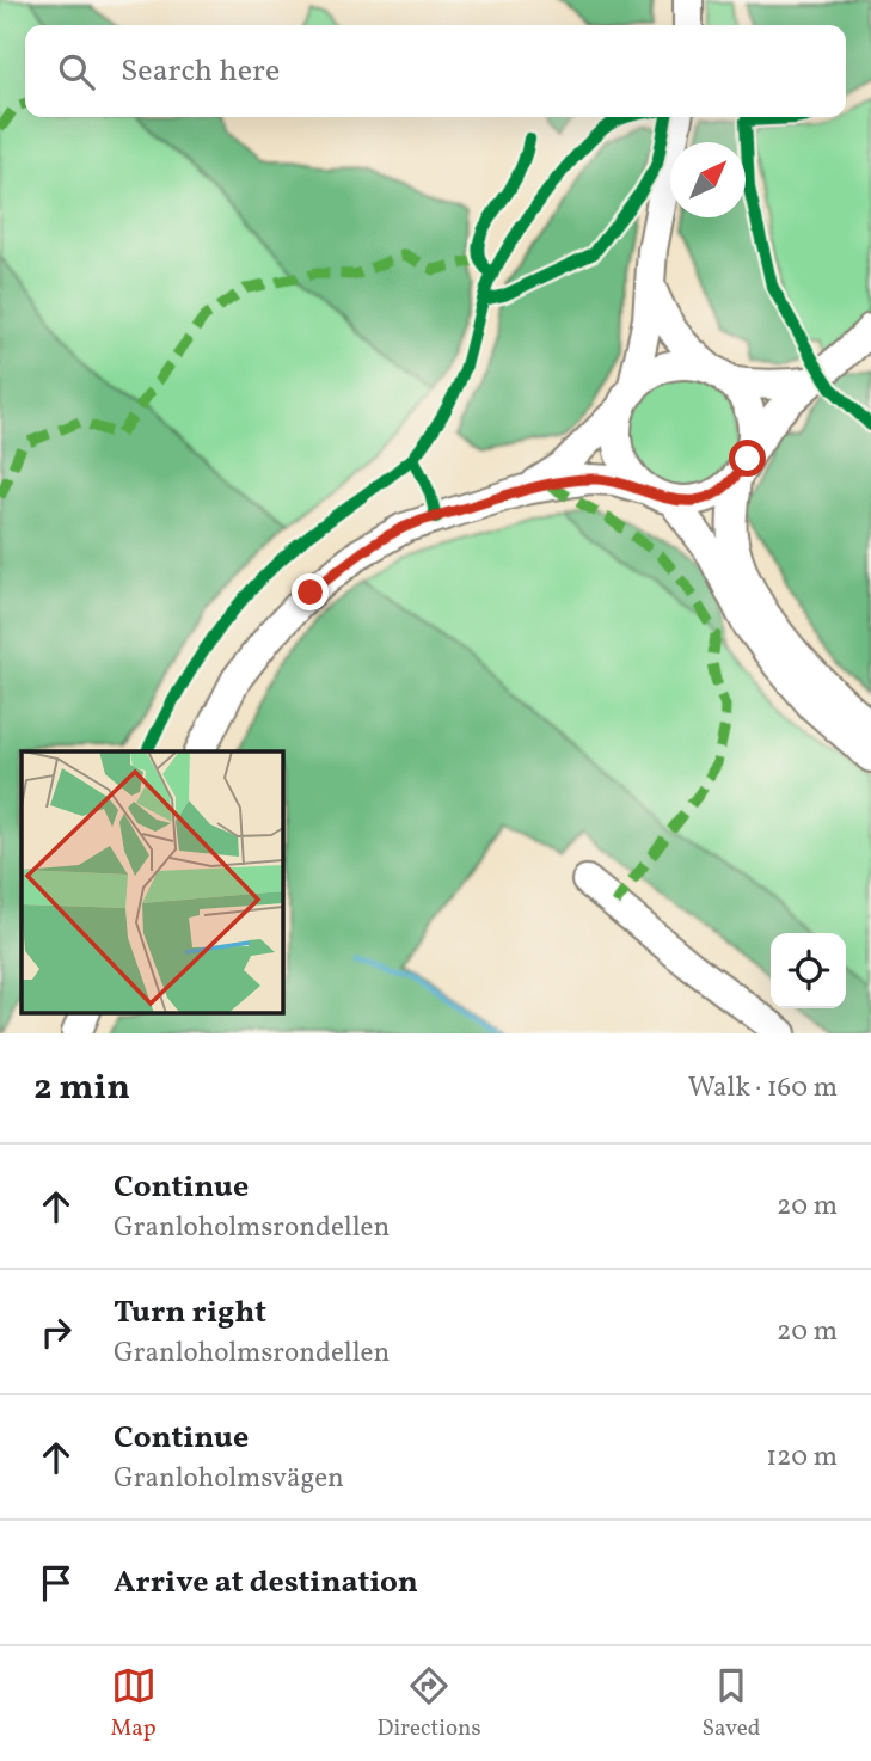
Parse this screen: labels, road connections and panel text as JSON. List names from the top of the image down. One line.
{"north":"top right","page":{"search":"Search here","heading":["2 min","Walk · 160 m"],"list":[["Continue","Granloholmsrondellen","20 m"],["Turn right","Granloholmsrondellen","20 m"],["Continue","Granloholmsvägen","120 m"],"Arrive at destination"],"nav":["Map","Directions","Saved"]}}
